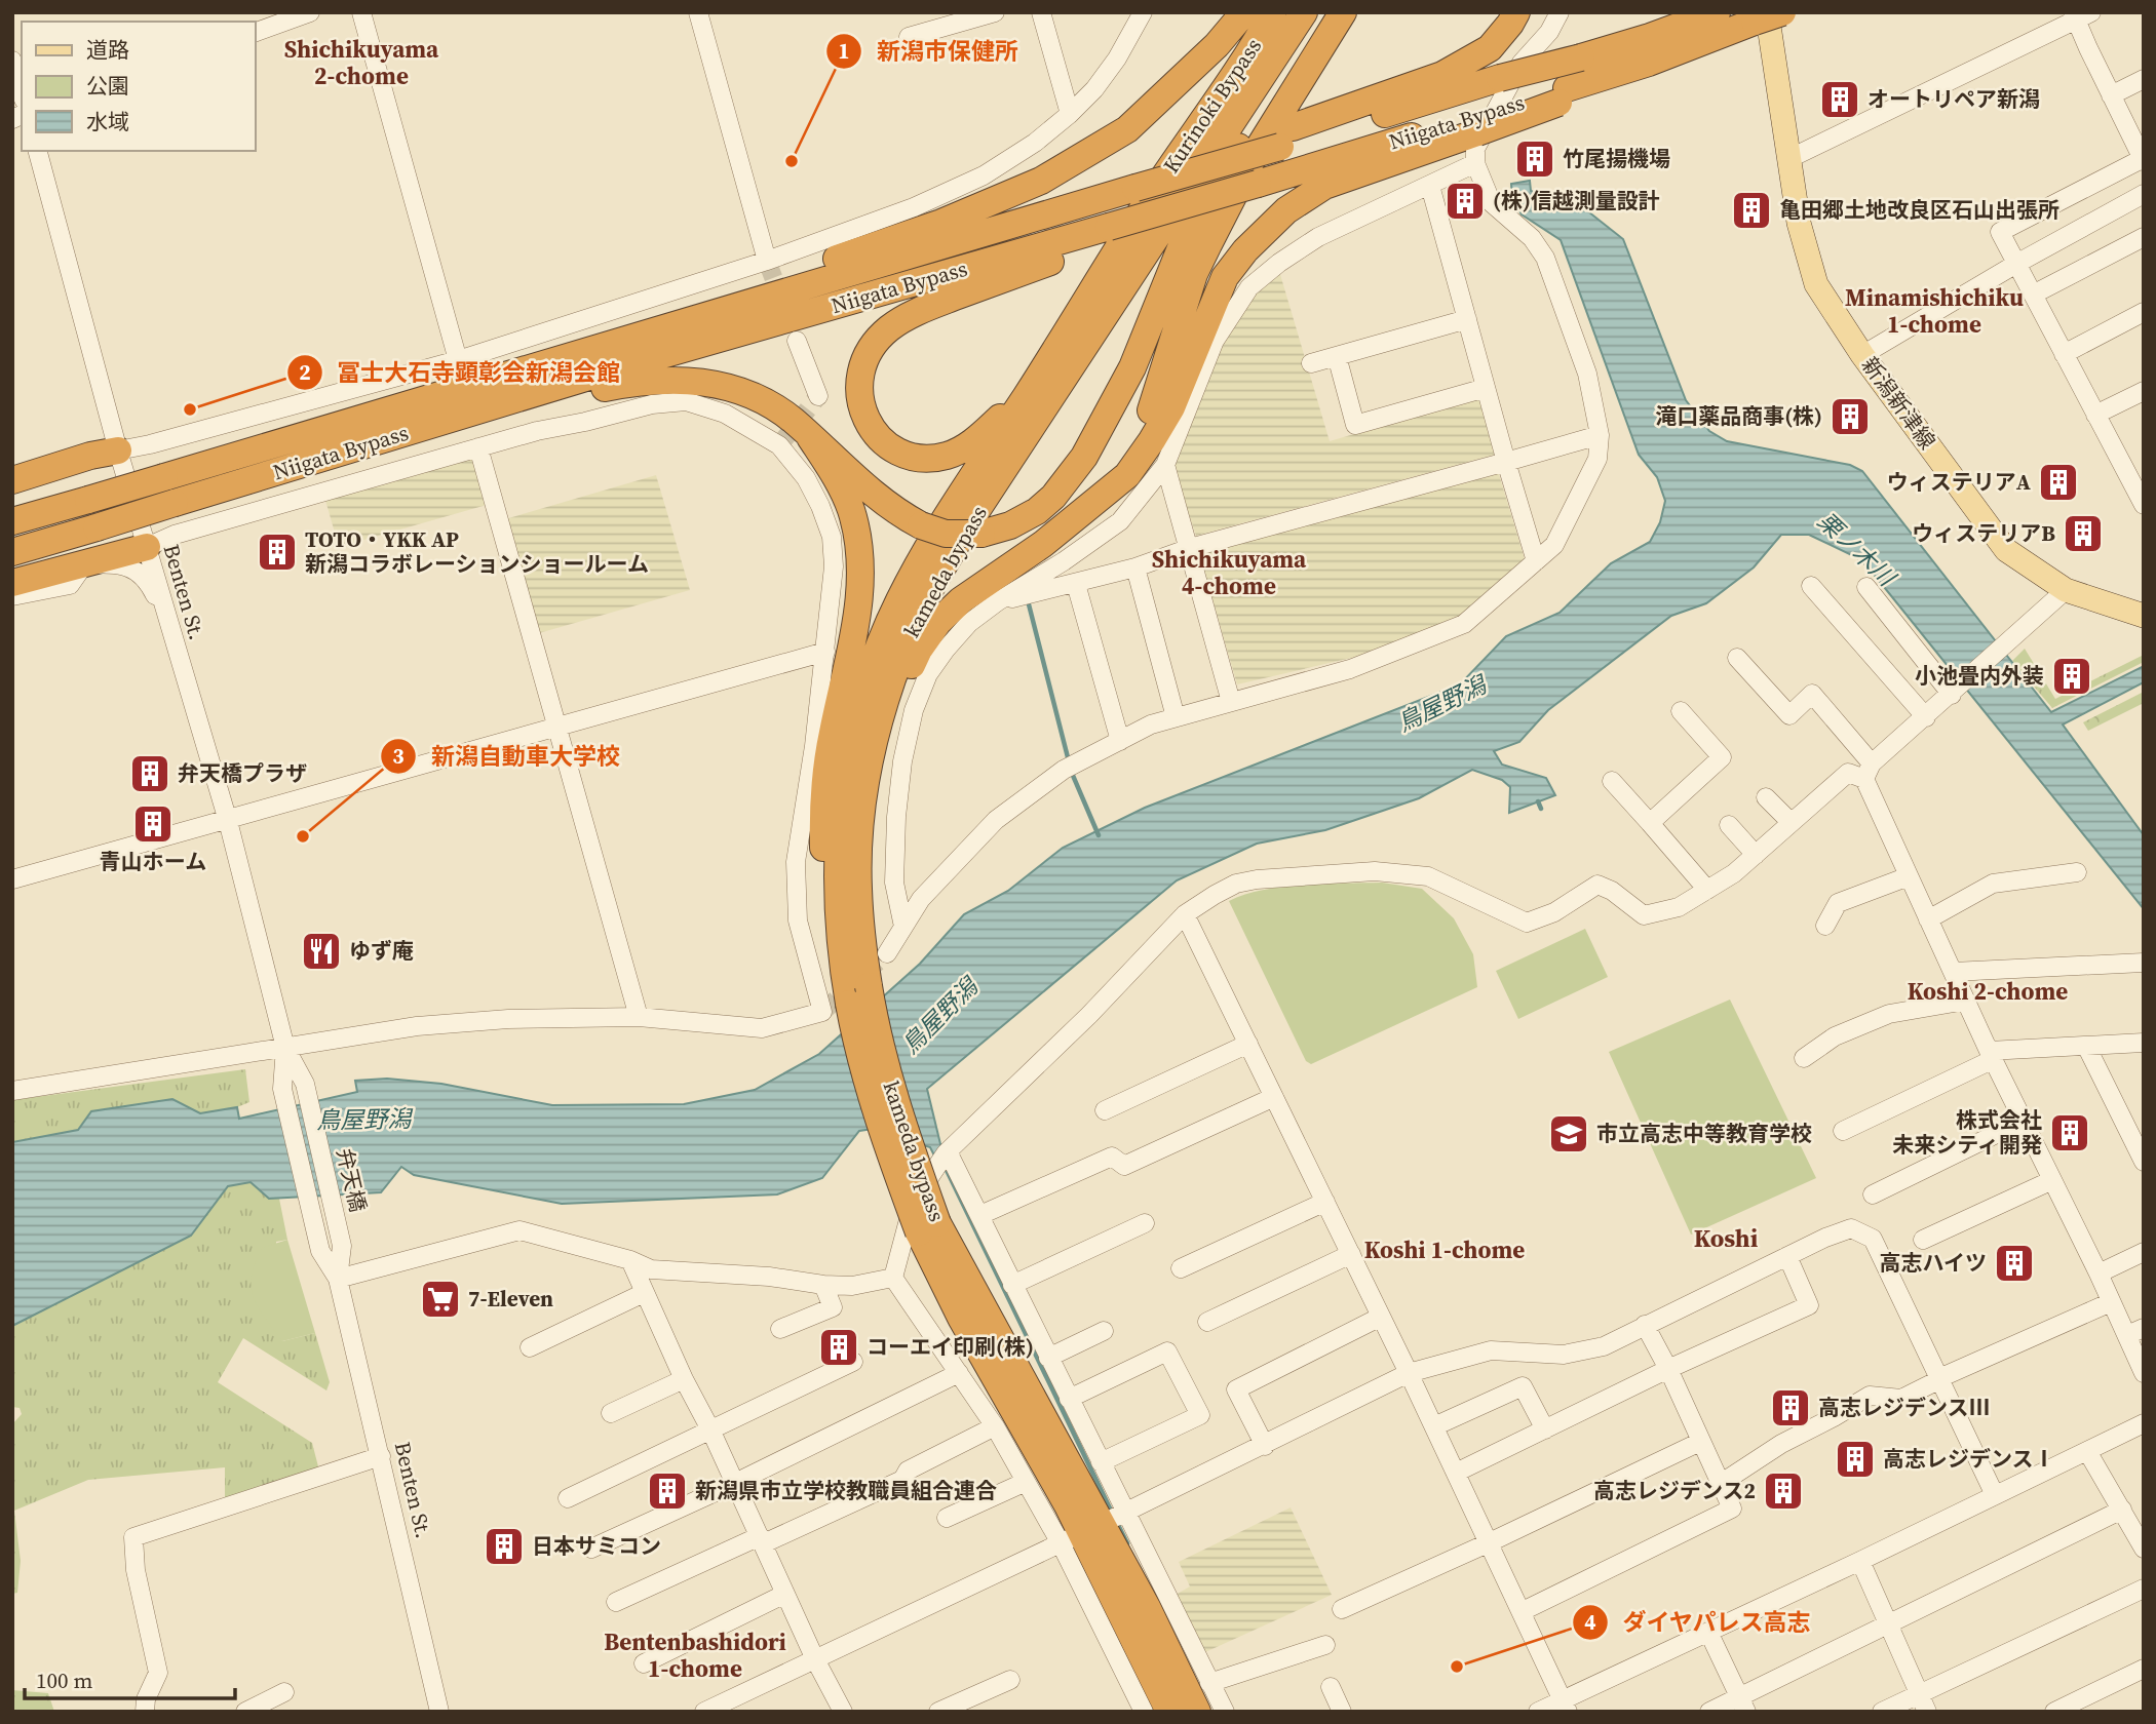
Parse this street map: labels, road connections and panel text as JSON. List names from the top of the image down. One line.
{"streets":{"highway":["Kurinoki Bypass","Niigata Bypass","kameda bypass"],"main road":["新潟新津線"],"street":["Benten St.","弁天橋"]},"crossings":[["Kurinoki Bypass","Niigata Bypass"],["Kurinoki Bypass","kameda bypass"],["Niigata Bypass","kameda bypass"],["Benten St.","弁天橋"]],"districts":["Shichikuyama 2-chome","Minamishichiku 1-chome","Shichikuyama 4-chome","Koshi 2-chome","Koshi","Koshi 1-chome","Bentenbashidori 1-chome"],"water":["栗ノ木川","鳥屋野潟"],"places":{"building":["オートリペア新潟","竹尾揚機場","(株)信越測量設計","亀田郷土地改良区石山出張所","滝口薬品商事(株)","ウィステリアA","ウィステリアB","TOTO・YKK AP 新潟コラボレーションショールーム","小池畳内外装","弁天橋プラザ","青山ホーム","株式会社 未来シティ開発","高志ハイツ","コーエイ印刷(株)","高志レジデンスⅢ","高志レジデンスⅠ","新潟県市立学校教職員組合連合","高志レジデンス2","日本サミコン"],"other":["新潟市保健所","冨士大石寺顕彰会新潟会館","新潟自動車大学校","ダイヤパレス高志"],"restaurant":["ゆず庵"],"school or university":["市立高志中等教育学校"],"supermarket":["7-Eleven"]},"legend":["道路","公園","水域"],"scale_bar":"100 m"}
